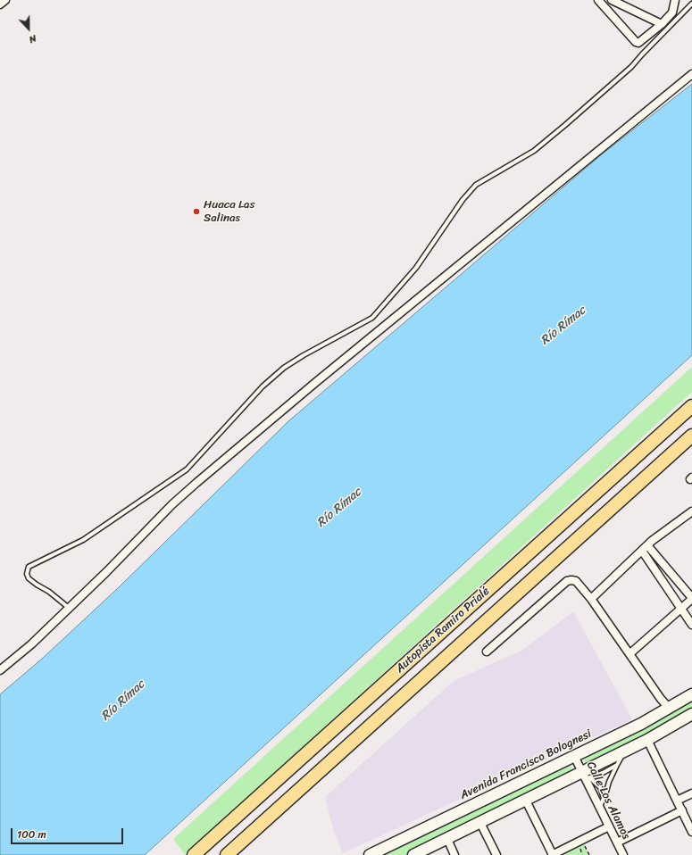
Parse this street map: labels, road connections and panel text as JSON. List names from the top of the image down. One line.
{"streets":{"highway":["Autopista Ramiro Prialé"],"main road":["Avenida Francisco Bolognesi"],"street":["Calle Los Alamos"]},"crossings":[["Avenida Francisco Bolognesi","Calle Los Alamos"]],"water":["Río Rímac"],"places":["Huaca Las Salinas"],"scale_bar":"100 m","north":"bottom"}
